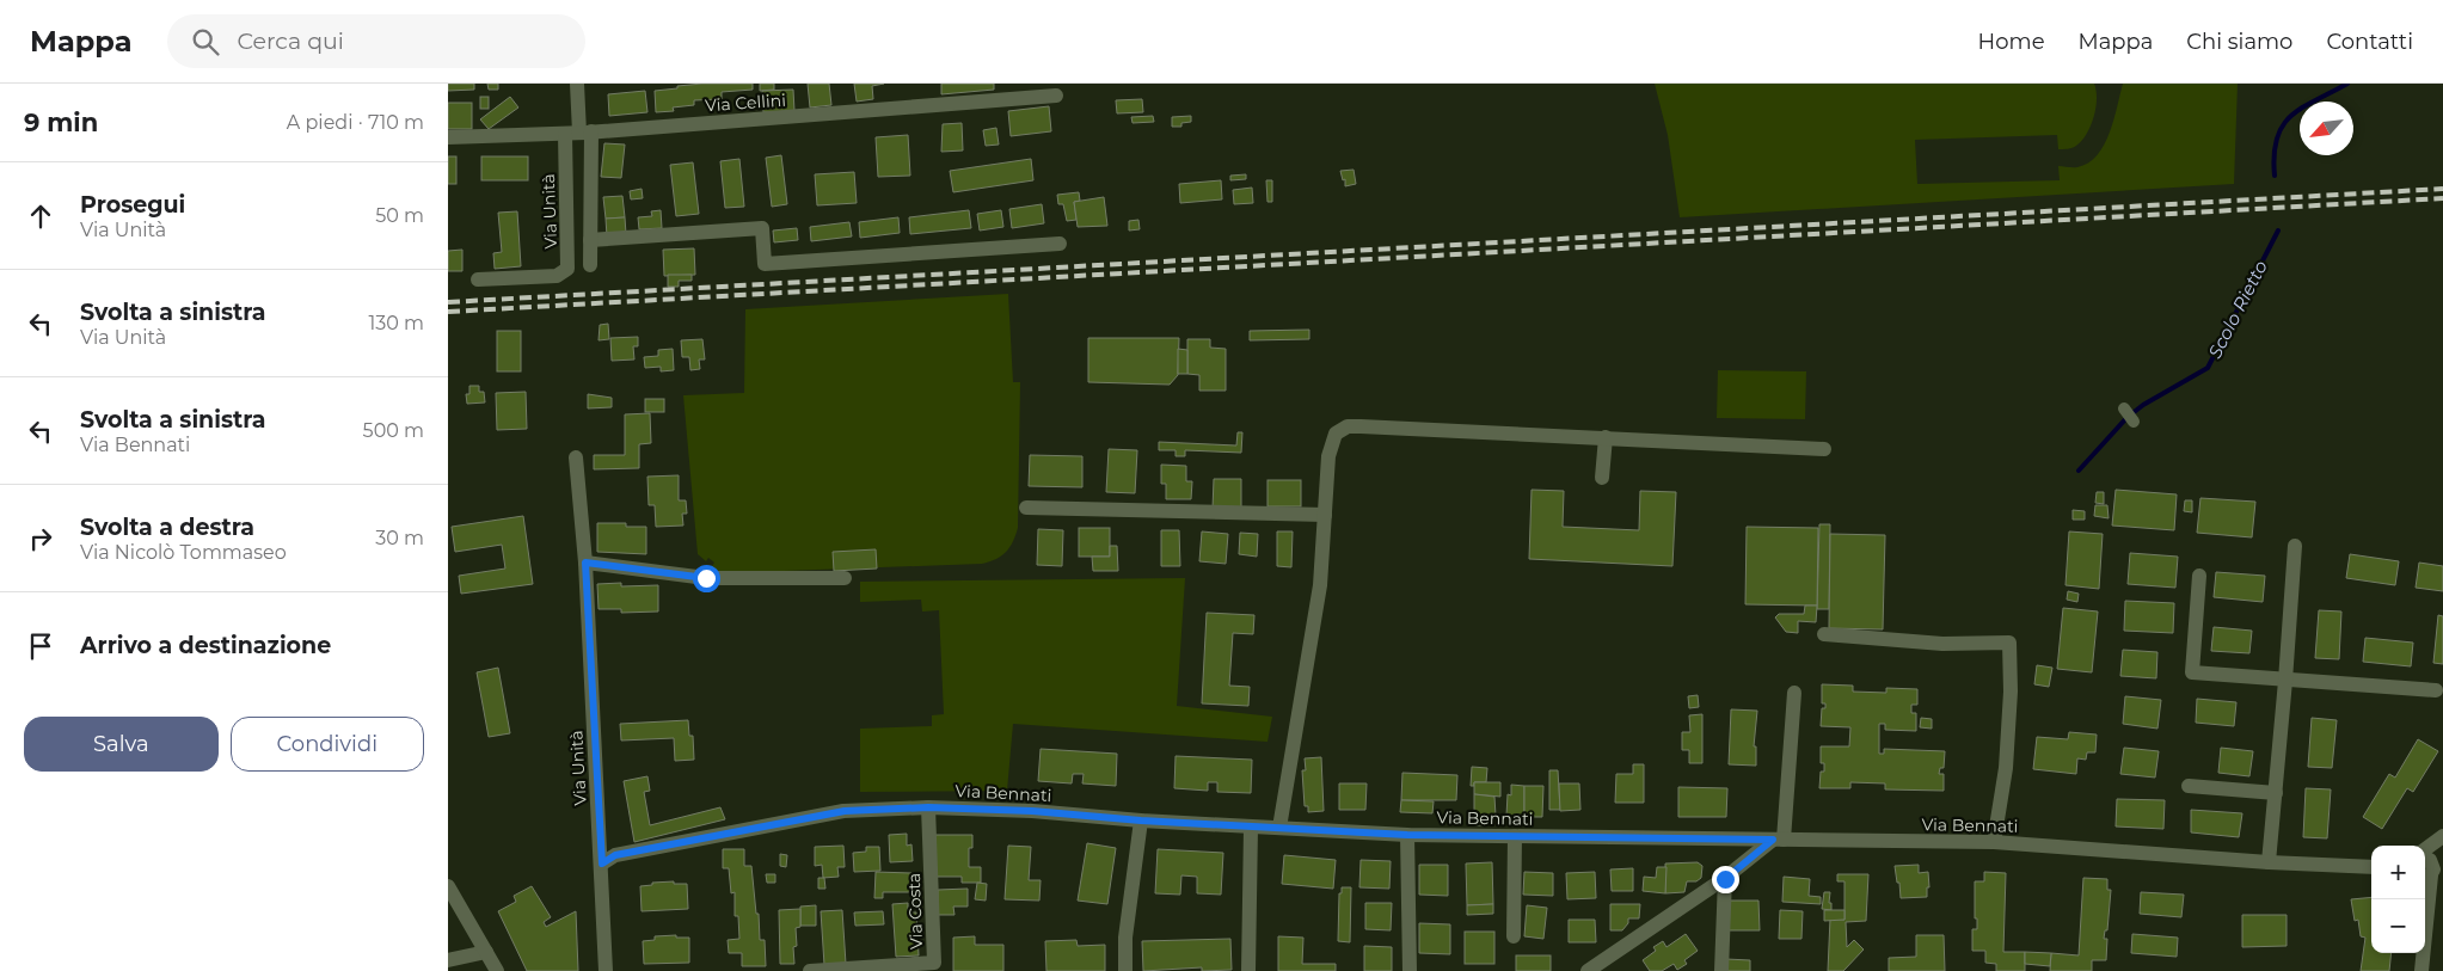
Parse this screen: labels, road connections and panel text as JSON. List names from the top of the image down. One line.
{"streets":{"street":["Via Cellini","Via Unità","Via Bennati","Via Costa"]},"crossings":[["Via Cellini","Via Unità"],["Via Unità","Via Bennati"],["Via Bennati","Via Costa"]],"water":["Scolo Rietto"],"north":"bottom left","page":{"header":"Mappa","search":"Cerca qui","nav":["Home","Mappa","Chi siamo","Contatti"],"heading":["9 min","A piedi · 710 m"],"list":[["Prosegui","Via Unità","50 m"],["Svolta a sinistra","Via Unità","130 m"],["Svolta a sinistra","Via Bennati","500 m"],["Svolta a destra","Via Nicolò Tommaseo","30 m"],"Arrivo a destinazione"],"buttons":["Salva","Condividi"],"map_buttons":["+","−"]}}
